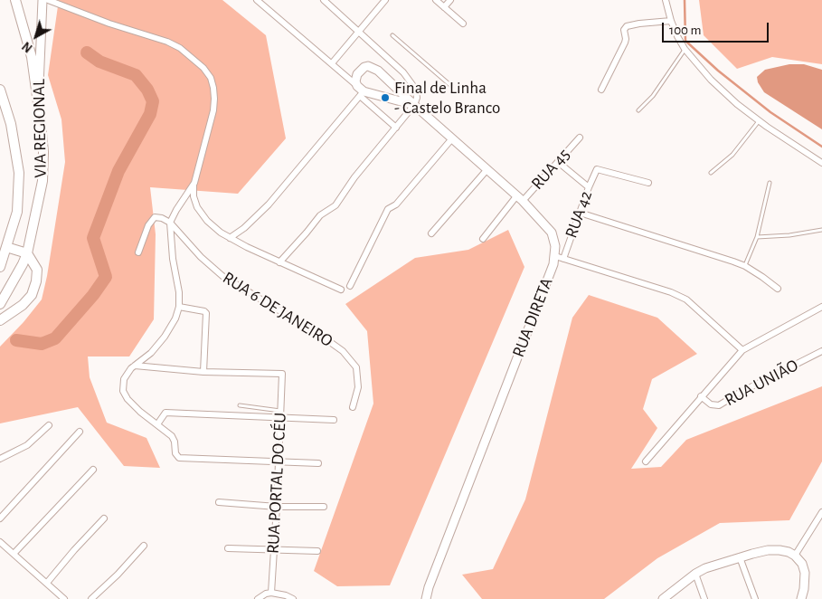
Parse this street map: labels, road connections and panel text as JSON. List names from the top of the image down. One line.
{"streets":{"main road":["VIA REGIONAL"],"street":["RUA 45","RUA 42","RUA 6 DE JANEIRO","RUA DIRETA","RUA UNIÃO","RUA PORTAL DO CÉU"]},"crossings":[["RUA 45","RUA DIRETA"],["RUA 42","RUA DIRETA"]],"places":["Final de Linha - Castelo Branco"],"scale_bar":"100 m","north":"bottom left"}
